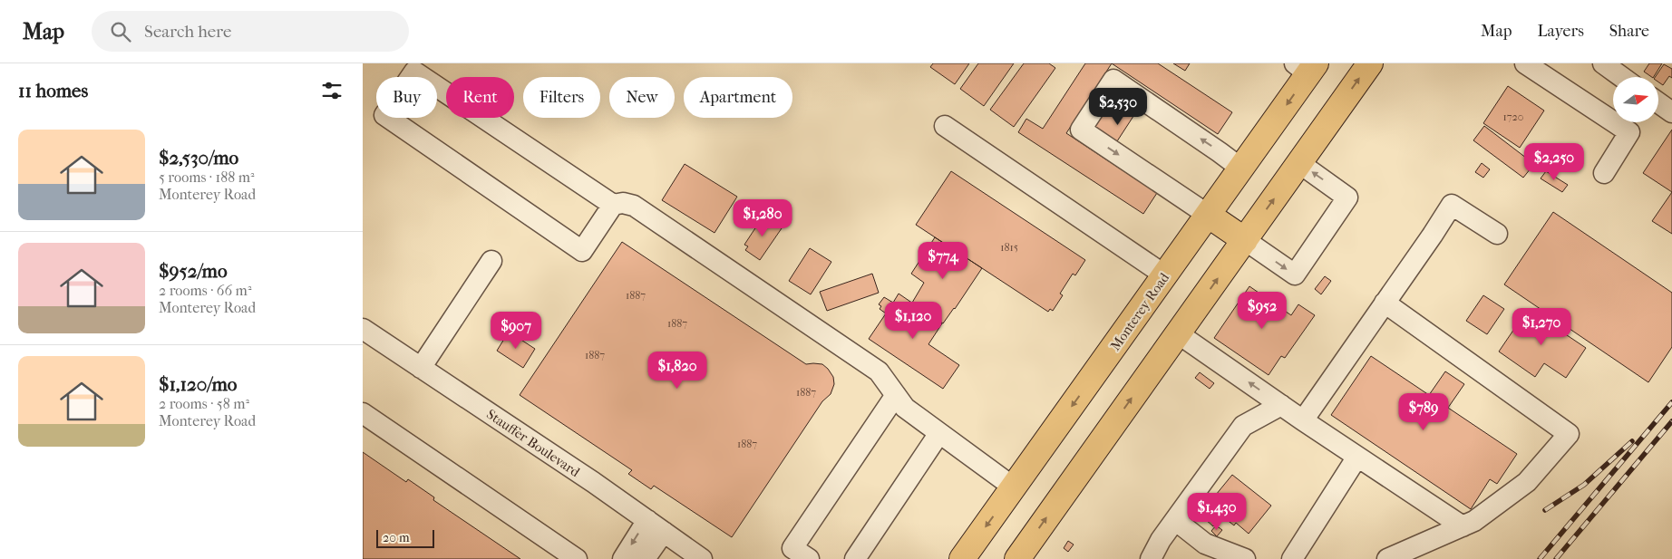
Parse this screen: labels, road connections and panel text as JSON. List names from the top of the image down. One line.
{"streets":{"main road":["Monterey Road"],"street":["Stauffer Boulevard"]},"house_numbers":["1720","1815","1887","1887","1887","1887","1887"],"scale_bar":"20 m","north":"right","page":{"header":"Map","search":"Search here","nav":["Map","Layers","Share"],"heading":"11 homes","chip":["Buy","Rent","Filters","New","Apartment"],"price":["$2,530","$2,250","$1,280","$774","$952","$1,120","$1,270","$907","$1,820","$789","$1,430"],"list":[{"name":"$2,530/mo","note":"5 rooms · 188 m² · Monterey Road"},{"name":"$952/mo","note":"2 rooms · 66 m² · Monterey Road"},{"name":"$1,120/mo","note":"2 rooms · 58 m² · Monterey Road"}],"scale":"20 m"}}
